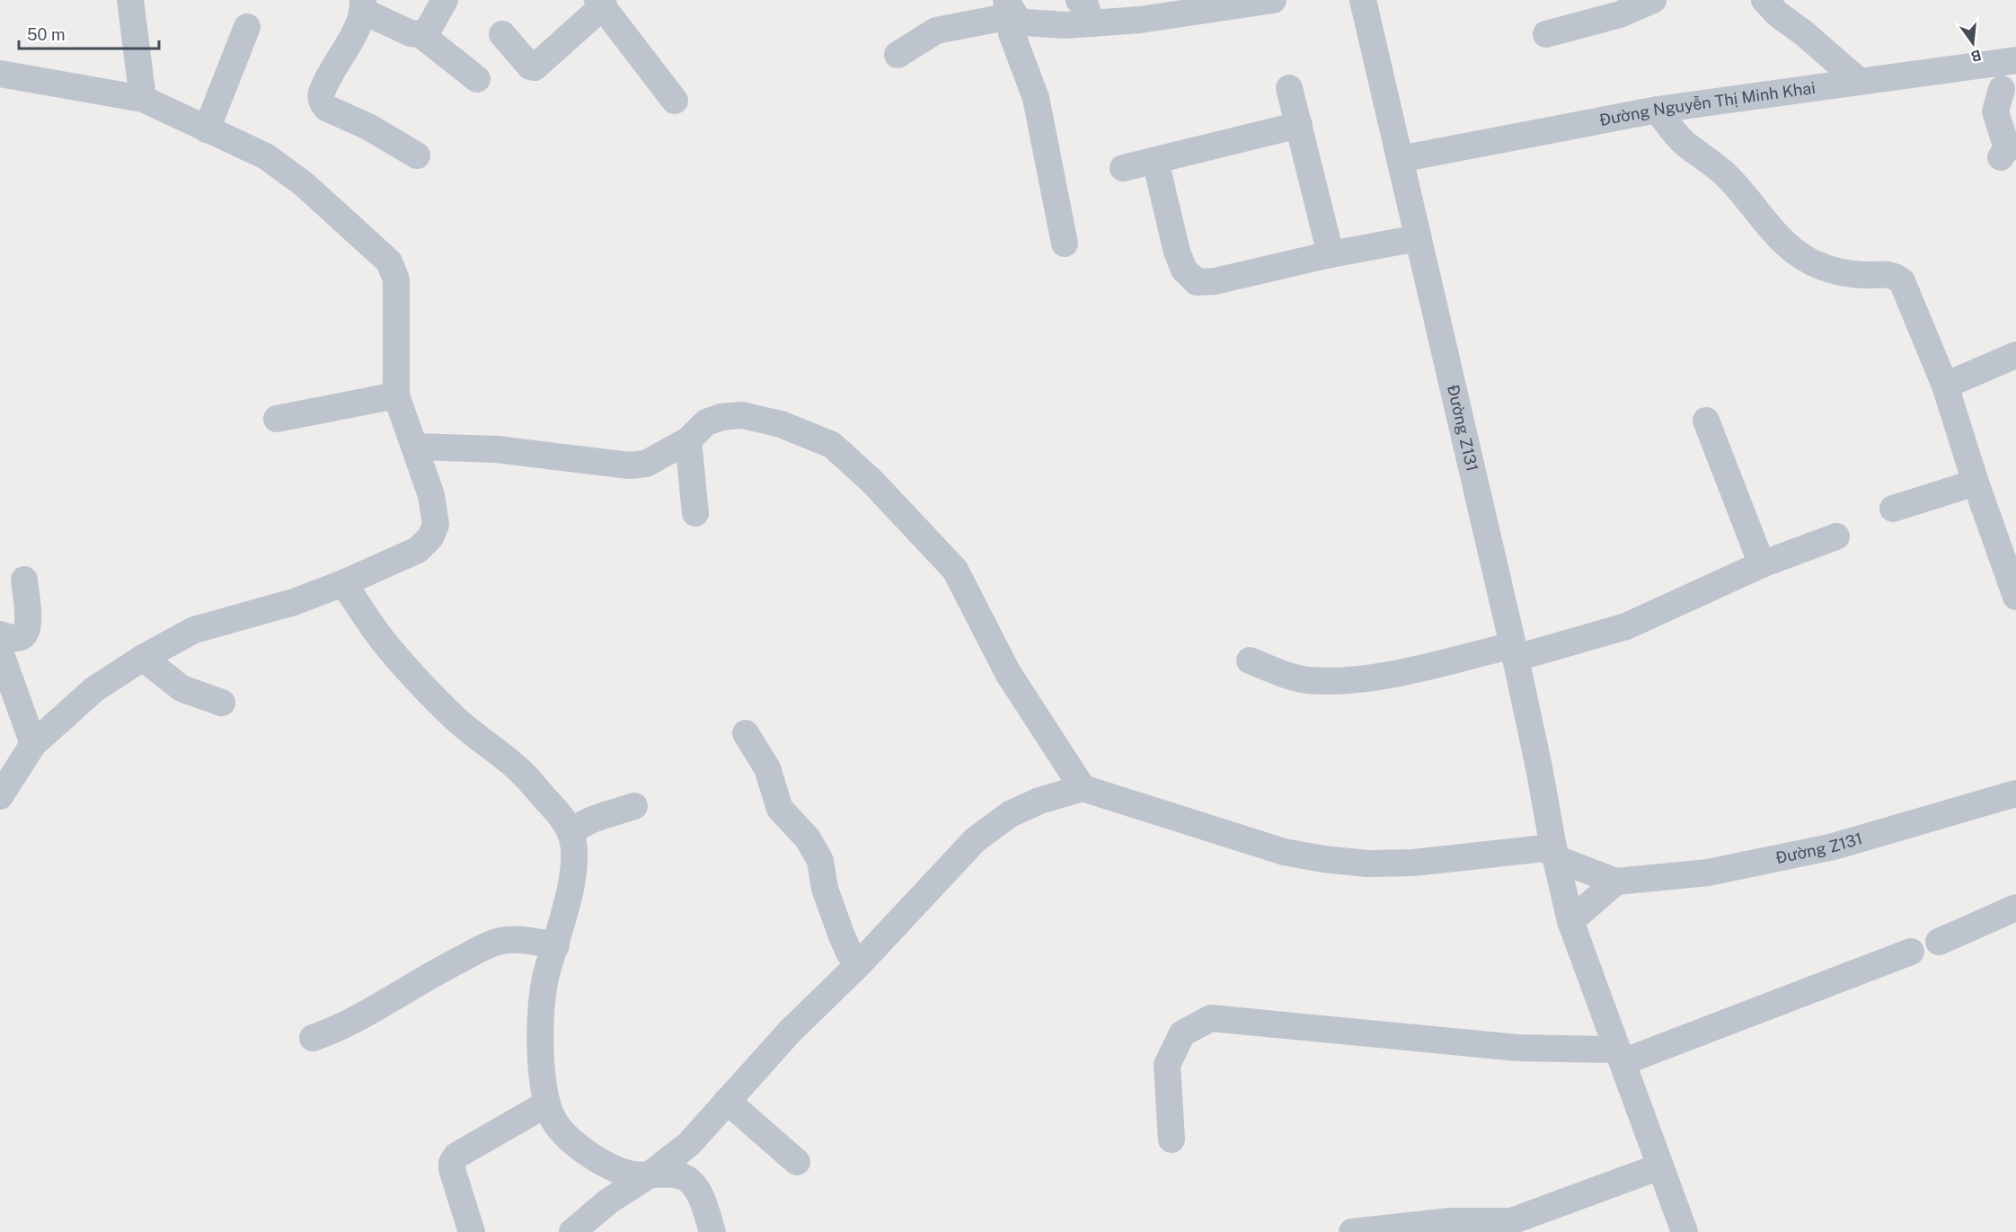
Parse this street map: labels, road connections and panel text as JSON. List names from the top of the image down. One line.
{"streets":{"street":["Đường Nguyễn Thị Minh Khai","Đường Z131"]},"crossings":[["Đường Nguyễn Thị Minh Khai","Đường Z131"]],"scale_bar":"50 m","north":"bottom"}
